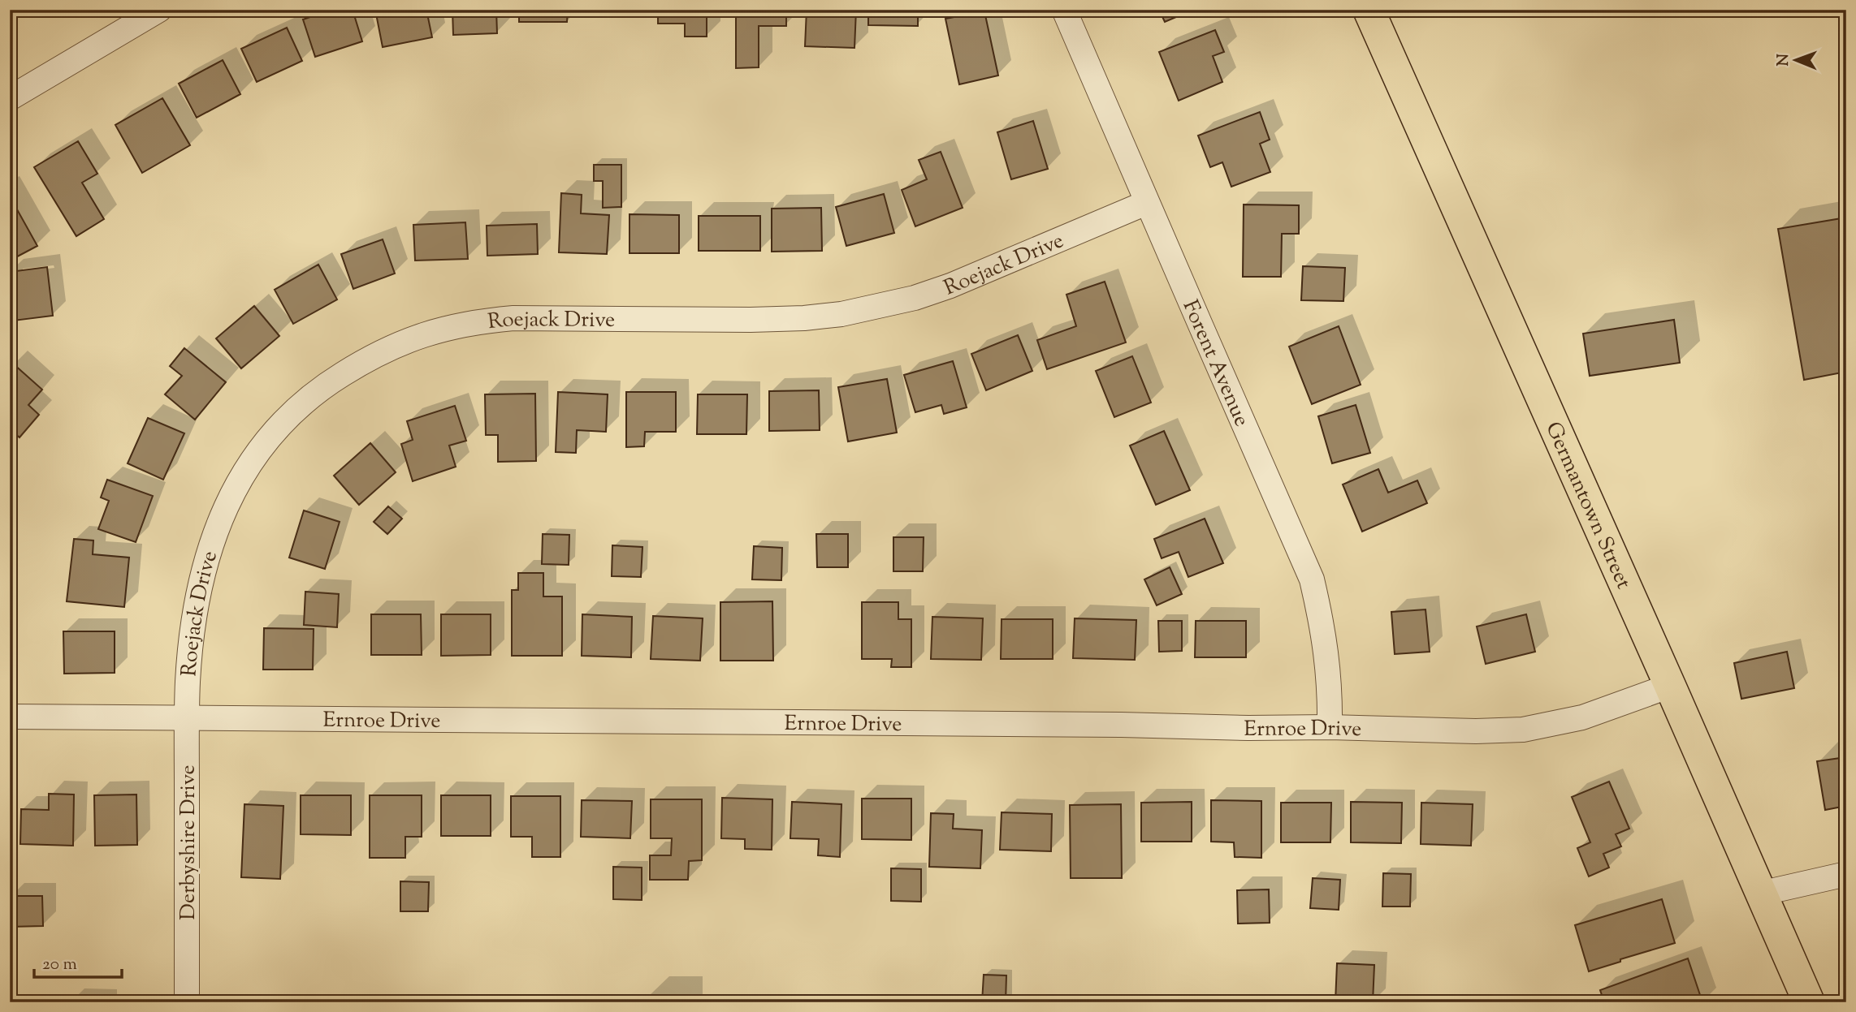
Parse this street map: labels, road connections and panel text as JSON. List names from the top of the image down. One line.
{"streets":{"main road":["Germantown Street"],"street":["Roejack Drive","Forent Avenue","Ernroe Drive","Derbyshire Drive"]},"crossings":[["Roejack Drive","Forent Avenue"],["Roejack Drive","Ernroe Drive"],["Roejack Drive","Derbyshire Drive"],["Forent Avenue","Ernroe Drive"],["Germantown Street","Ernroe Drive"],["Ernroe Drive","Derbyshire Drive"]],"scale_bar":"20 m","north":"left"}
